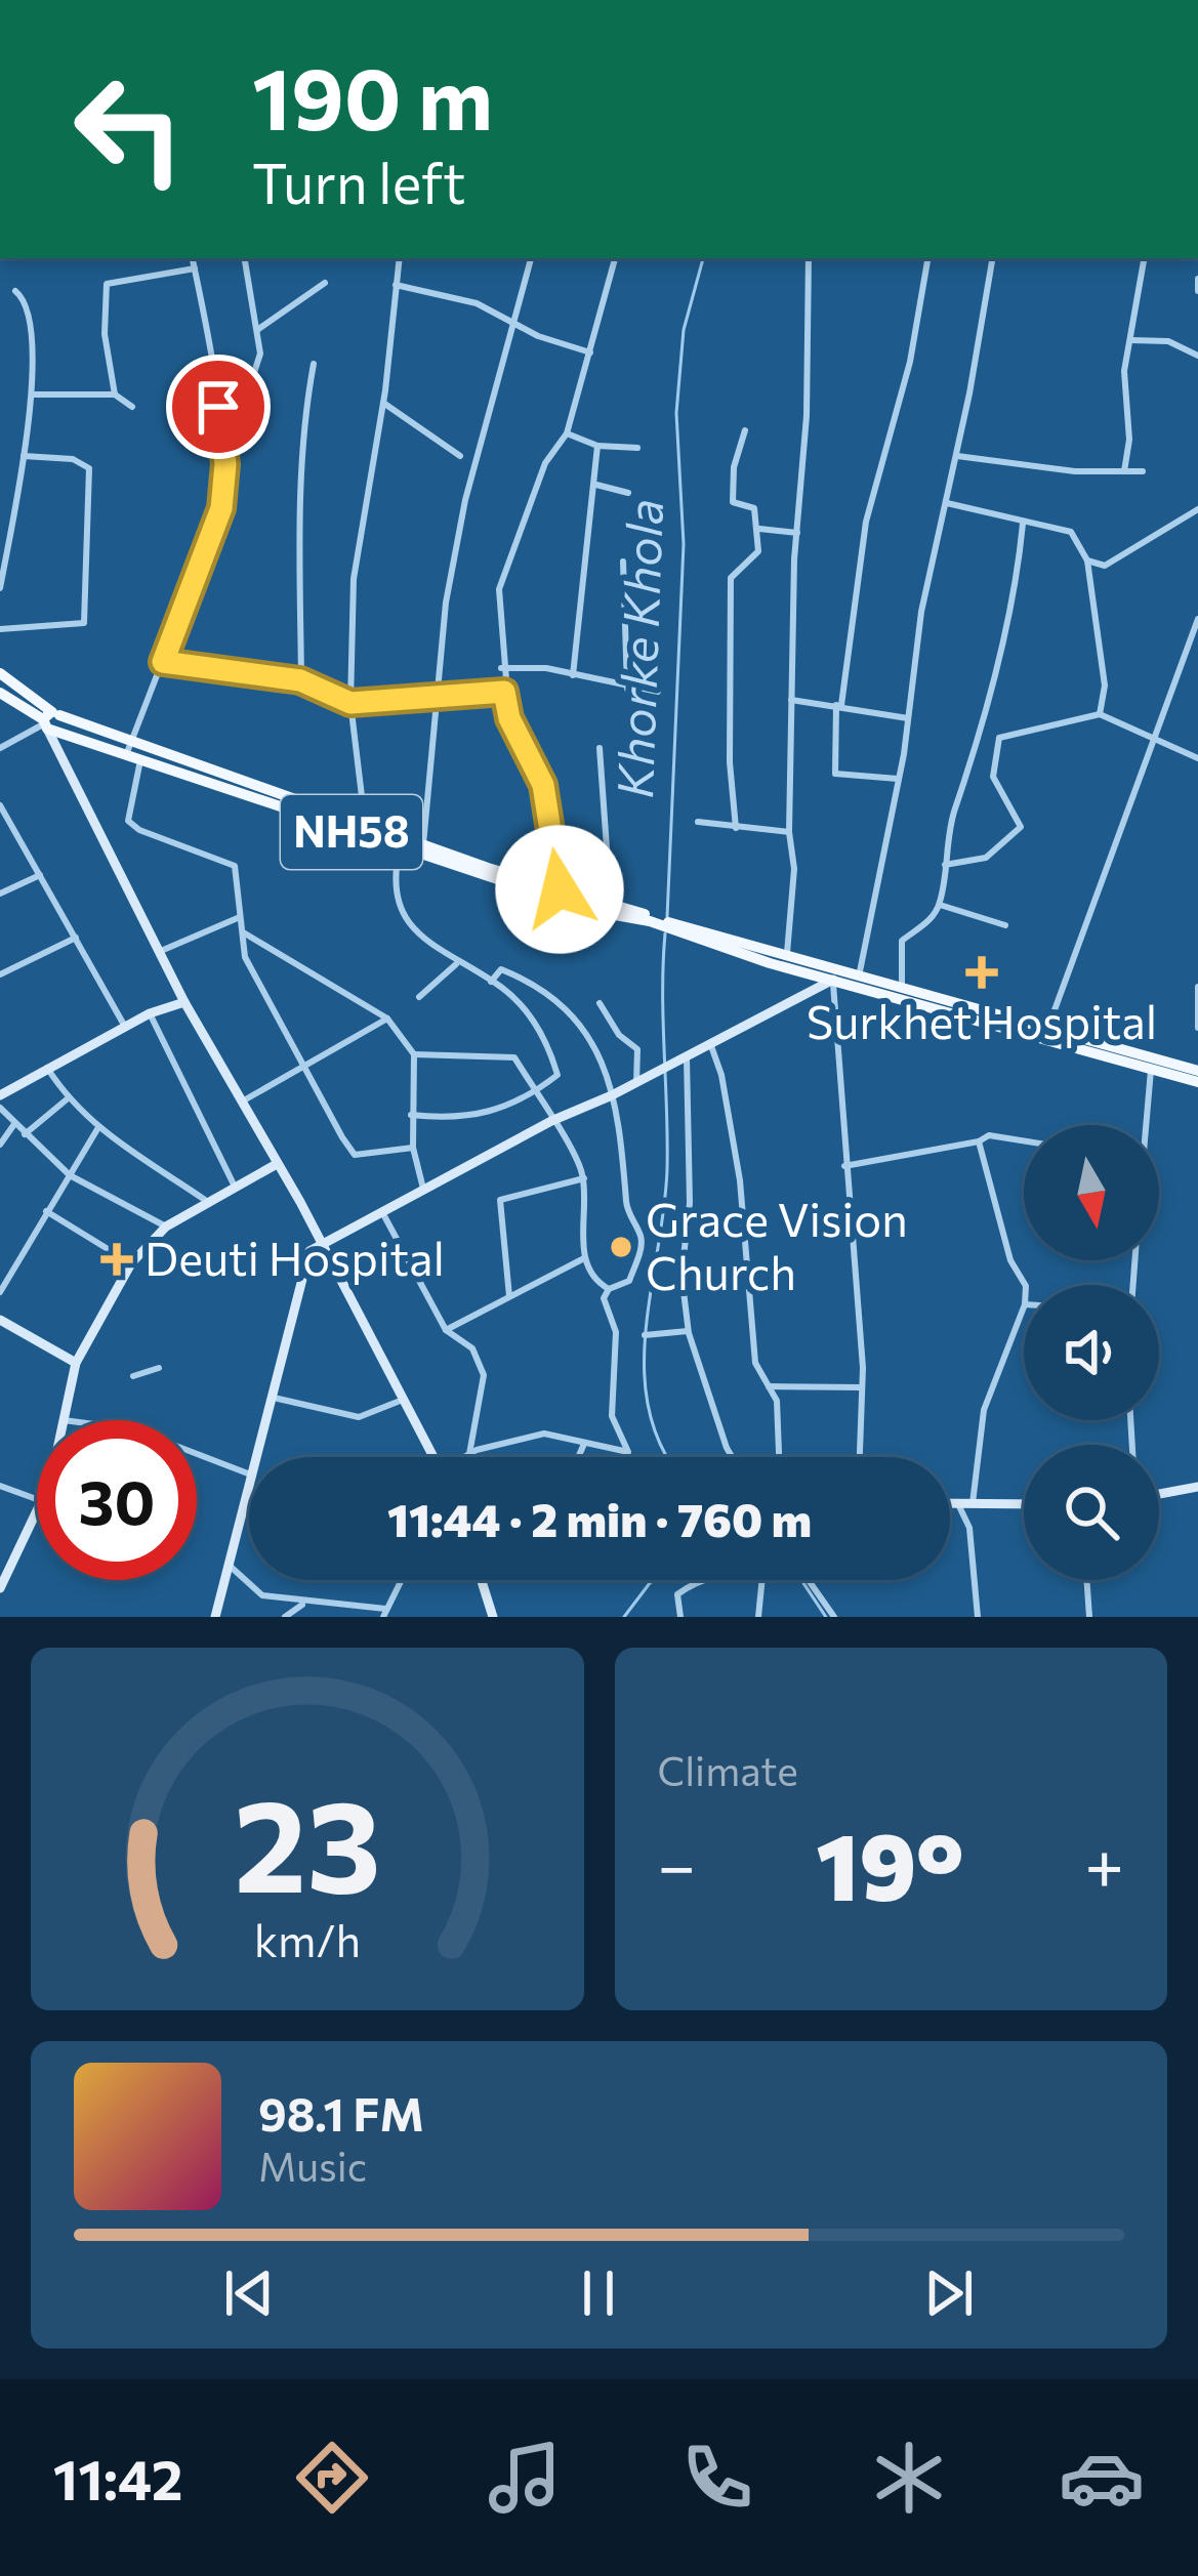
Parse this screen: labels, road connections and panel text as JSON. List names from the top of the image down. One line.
{"streets":{"main road":["NH58"]},"water":["Khorke Khola"],"places":{"health":["Surkhet Hospital","Deuti Hospital"],"other":["Grace Vision Church"]},"north":"bottom","page":{"turn":["190 m","Turn left"],"limit":"30","trip":"11:44 · 2 min · 760 m","tile":"Climate","heat":["−","19°","+"],"song":["98.1 FM","Music"],"tabs":"11:42","gauge":["23","km/h"]}}
